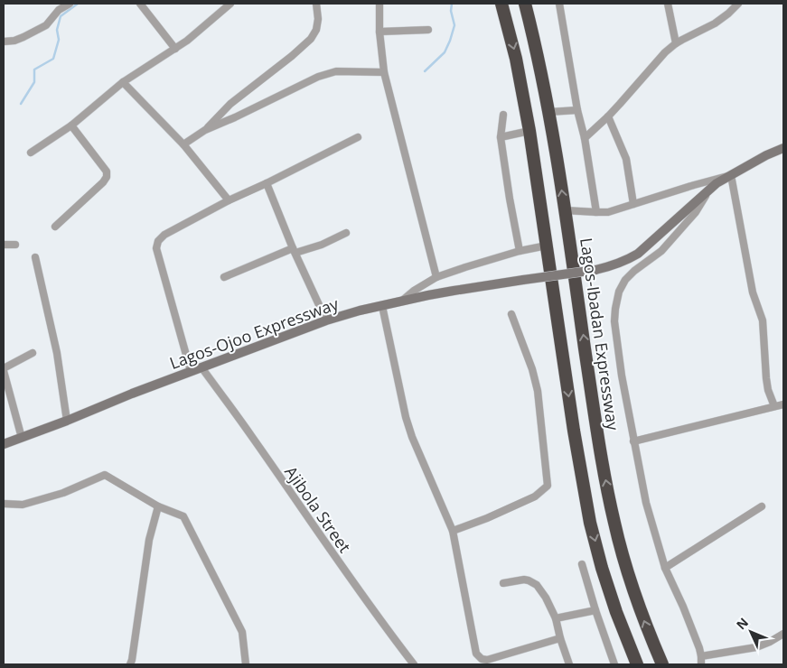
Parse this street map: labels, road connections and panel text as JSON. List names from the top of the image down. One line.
{"streets":{"highway":["Lagos-Ibadan Expressway"],"main road":["Lagos-Ojoo Expressway"],"street":["Ajibola Street"]},"crossings":[["Lagos-Ojoo Expressway","Ajibola Street"]],"north":"top left"}
